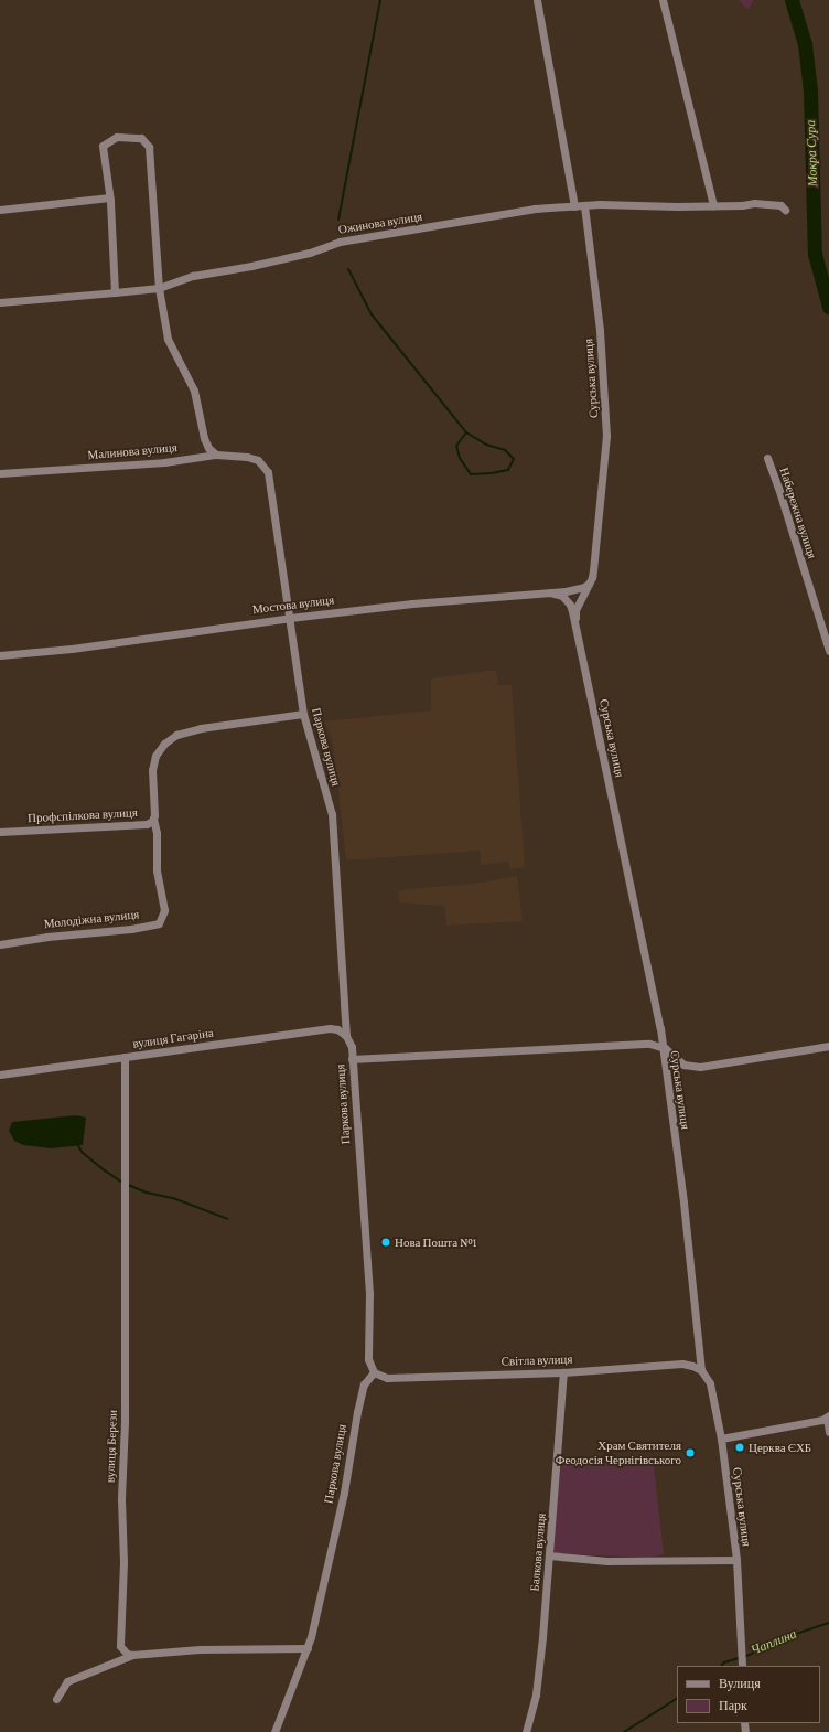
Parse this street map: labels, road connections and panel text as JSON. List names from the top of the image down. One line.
{"streets":{"street":["Ожинова вулиця","Сурська вулиця","Малинова вулиця","Набережна вулиця","Мостова вулиця","Паркова вулиця","Профспілкова вулиця","Молодіжна вулиця","вулиця Гагаріна","Світла вулиця","вулиця Берези","Балкова вулиця"]},"crossings":[["Ожинова вулиця","Сурська вулиця"],["Сурська вулиця","Мостова вулиця"],["Сурська вулиця","Світла вулиця"],["Сурська вулиця","Балкова вулиця"],["Малинова вулиця","Паркова вулиця"],["Мостова вулиця","Паркова вулиця"],["Паркова вулиця","Профспілкова вулиця"],["Паркова вулиця","вулиця Гагаріна"],["Паркова вулиця","Світла вулиця"],["Профспілкова вулиця","Молодіжна вулиця"],["вулиця Гагаріна","вулиця Берези"],["Світла вулиця","Балкова вулиця"]],"water":["Мокра Сура","Чаплина"],"places":["Нова Пошта №1","Церква ЄХБ","Храм Святителя Феодосія Чернігівського"],"legend":["Вулиця","Парк"]}
